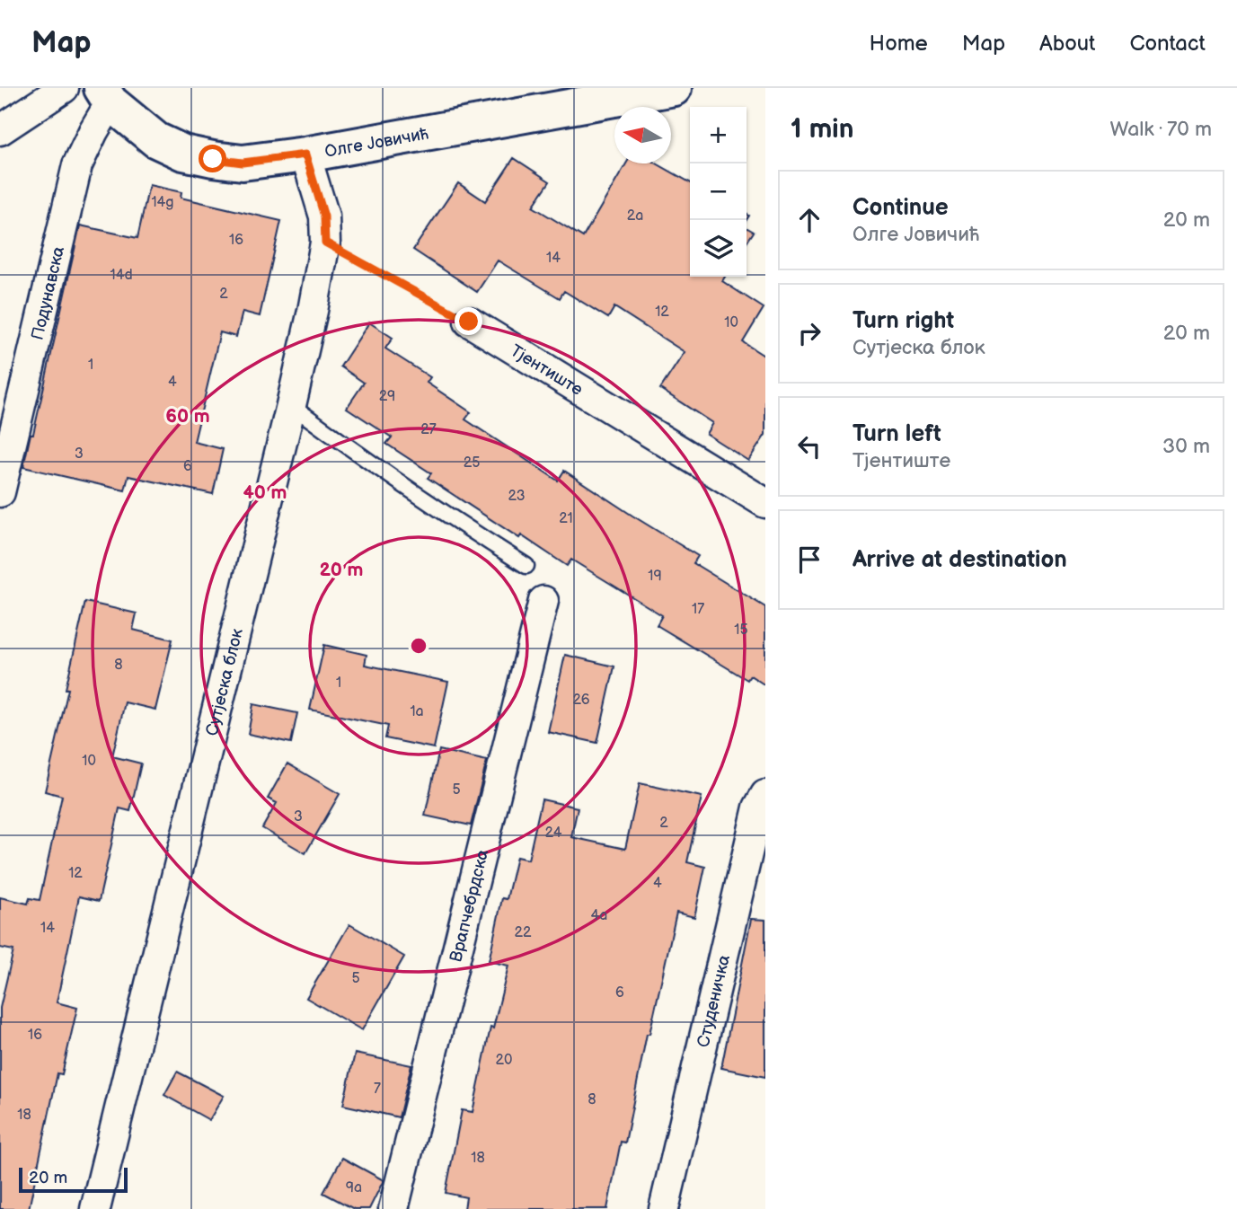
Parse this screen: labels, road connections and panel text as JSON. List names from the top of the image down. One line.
{"streets":{"street":["Олге Јовичић","Подунавска","Тјентиште","Сутјеска блок","Врапчебрдска","Студеничка"]},"crossings":[["Олге Јовичић","Подунавска"],["Олге Јовичић","Сутјеска блок"]],"house_numbers":["14g","2a","16","14","14d","2","12","10","1","4","29","27","3","25","6","23","21","19","17","15","8","1","26","1a","10","5","3","2","24","12","4","4a","14","22","5","6","16","20","7","8","18","18","9a"],"scale_bar":"20 m","north":"left","page":{"header":"Map","nav":["Home","Map","About","Contact"],"heading":["1 min","Walk · 70 m"],"map_buttons":["+","−"],"list":[["Continue","Олге Јовичић","20 m"],["Turn right","Сутјеска блок","20 m"],["Turn left","Тјентиште","30 m"],"Arrive at destination"],"scale":"20 m"},"rings":["60 m","40 m","20 m"]}
